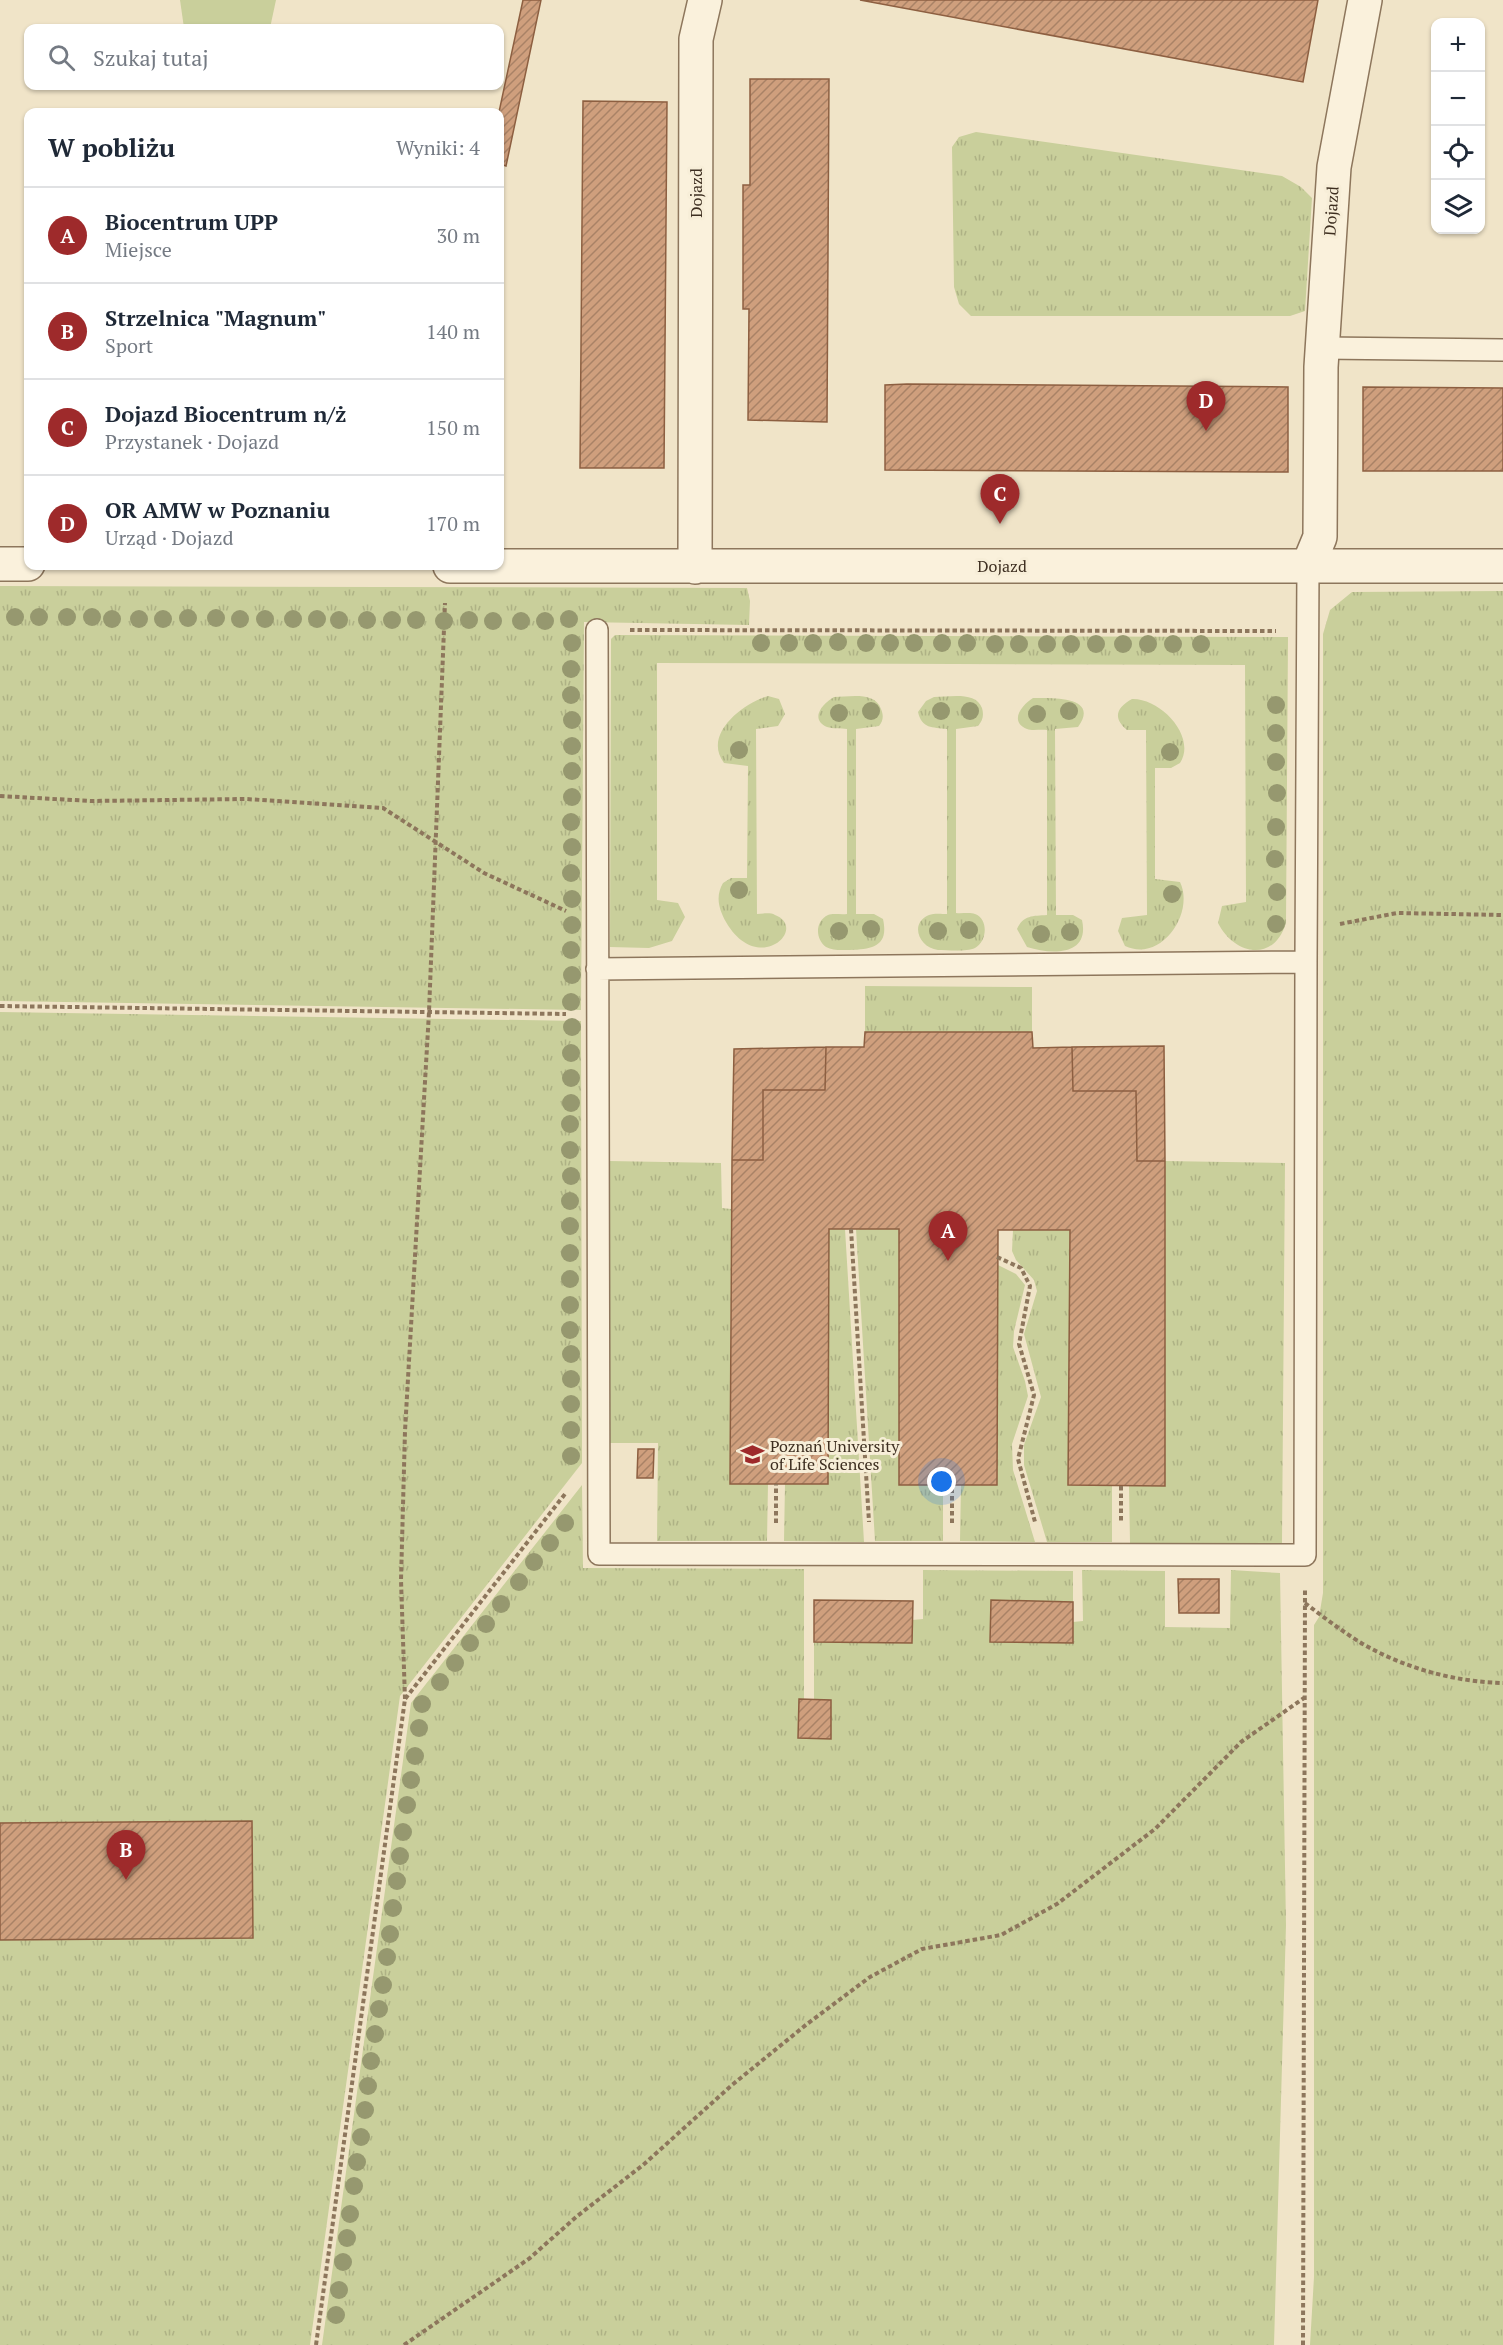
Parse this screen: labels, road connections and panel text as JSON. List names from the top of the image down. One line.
{"streets":{"street":["Dojazd"]},"places":{"school or university":["Poznań University of Life Sciences"]},"page":{"map_buttons":["+","−"],"search":"Szukaj tutaj","heading":["W pobliżu","Wyniki: 4"],"list":[{"mark":"A","name":"Biocentrum UPP","note":"Miejsce","value":"30 m"},{"mark":"B","name":"Strzelnica \"Magnum\"","note":"Sport","value":"140 m"},{"mark":"C","name":"Dojazd Biocentrum n/ż","note":"Przystanek · Dojazd","value":"150 m"},{"mark":"D","name":"OR AMW w Poznaniu","note":"Urząd · Dojazd","value":"170 m"}],"pins":["D","C","A","B"]}}
